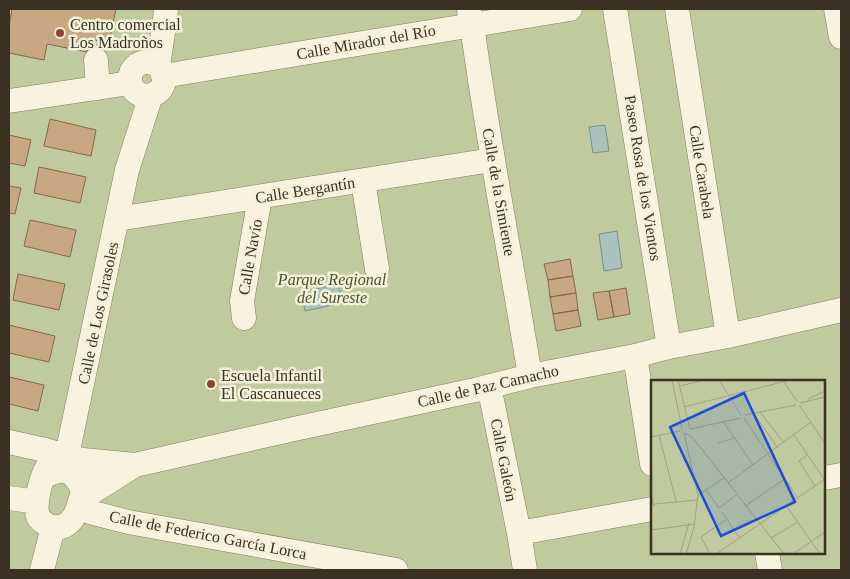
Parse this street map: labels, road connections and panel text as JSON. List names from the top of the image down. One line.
{"streets":{"street":["Calle Mirador del Río","Calle Carabela","Paseo Rosa de los Vientos","Calle Bergantín","Calle de la Simiente","Calle Navío","Calle de Los Girasoles","Calle de Paz Camacho","Calle Galeón","Calle de Federico García Lorca"]},"crossings":[["Calle Mirador del Río","Calle de la Simiente"],["Calle Mirador del Río","Calle de Los Girasoles"],["Calle Carabela","Calle de Paz Camacho"],["Paseo Rosa de los Vientos","Calle de Paz Camacho"],["Calle Bergantín","Calle de la Simiente"],["Calle Bergantín","Calle Navío"],["Calle Bergantín","Calle de Los Girasoles"],["Calle de la Simiente","Calle de Paz Camacho"],["Calle de Los Girasoles","Calle de Paz Camacho"],["Calle de Los Girasoles","Calle de Federico García Lorca"],["Calle de Paz Camacho","Calle Galeón"],["Calle de Paz Camacho","Calle de Federico García Lorca"]],"parks":["Parque Regional del Sureste"],"places":["Centro comercial Los Madroños","Escuela Infantil El Cascanueces"]}
